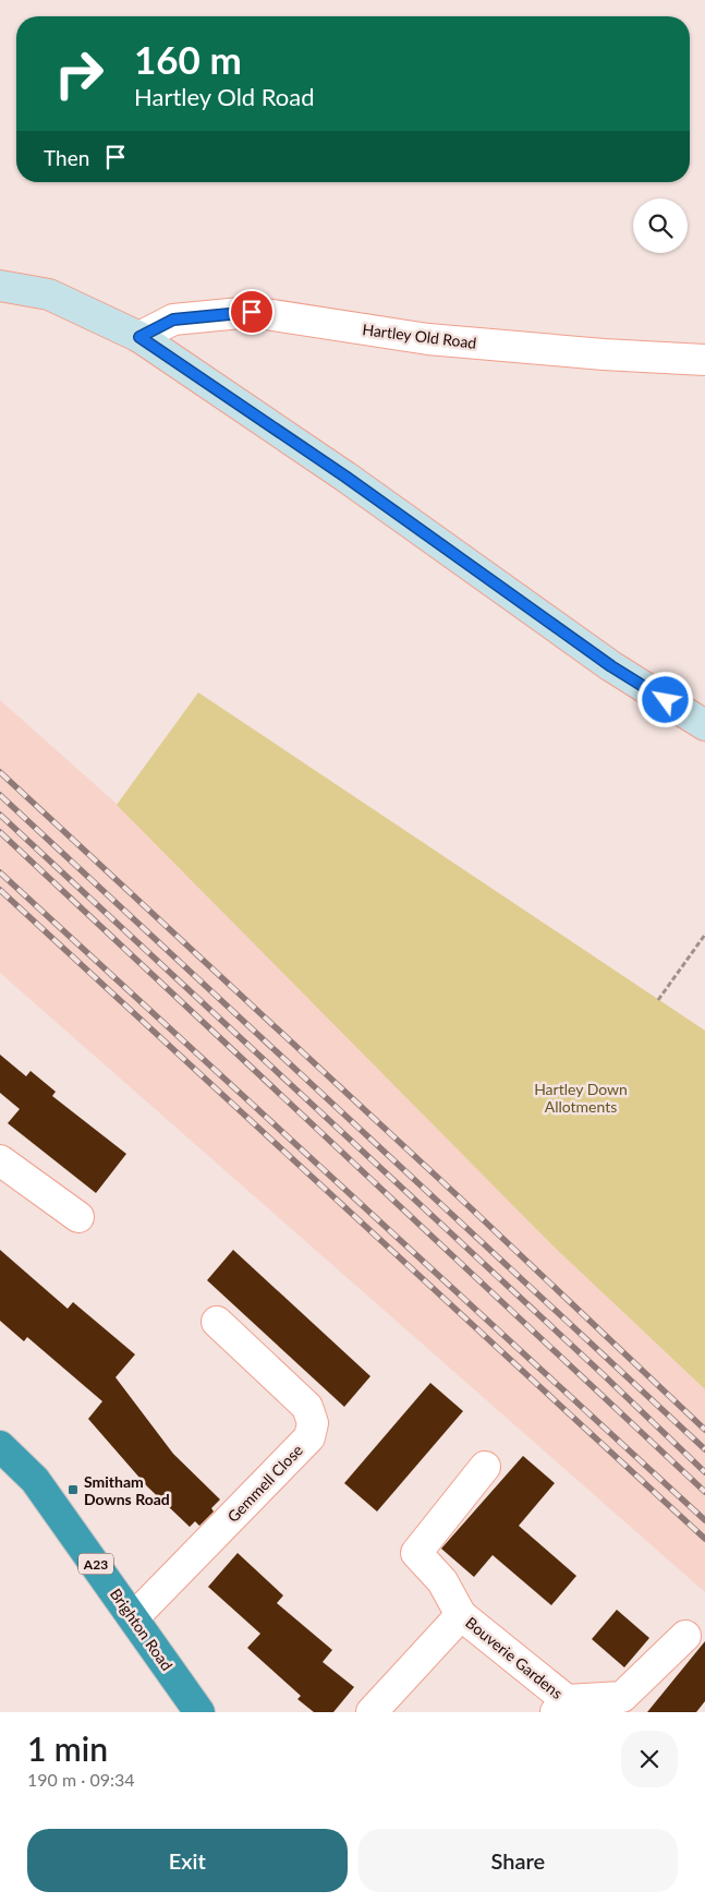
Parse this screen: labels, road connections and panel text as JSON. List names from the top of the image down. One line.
{"streets":{"highway":["A23","Brighton Road"],"street":["Hartley Old Road","Gemmell Close","Bouverie Gardens"]},"crossings":[["Gemmell Close","Brighton Road"]],"parks":["Hartley Down Allotments"],"places":{"transit":["Smitham Downs Road"]},"page":{"turn":["160 m","Hartley Old Road"],"then":"Then","heading":["1 min","190 m · 09:34"],"buttons":["Exit","Share"]}}
